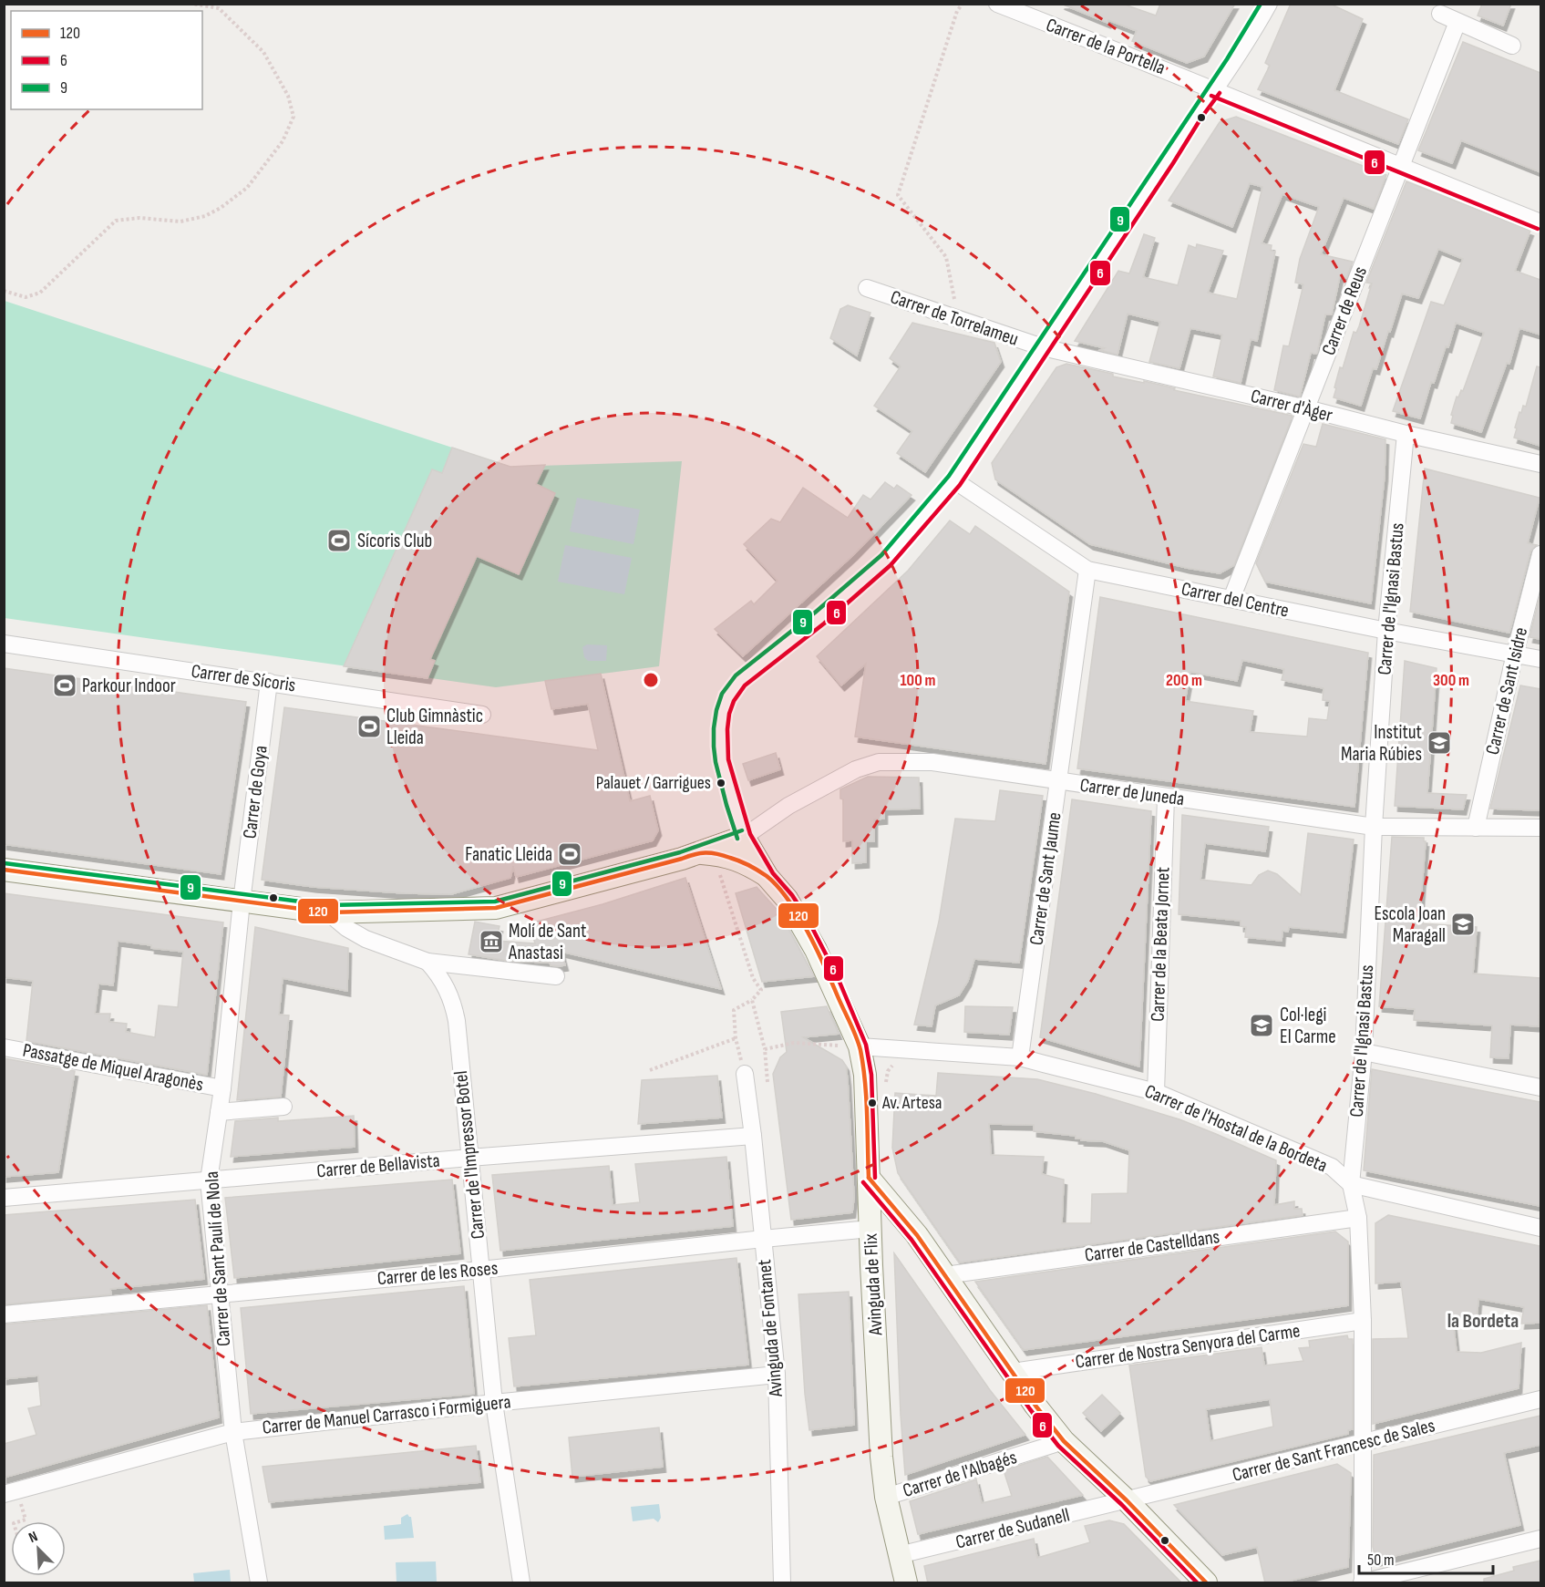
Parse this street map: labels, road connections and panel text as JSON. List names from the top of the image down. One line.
{"streets":{"main road":["Avinguda de Flix"],"street":["Carrer de la Portella","Carrer de Reus","Carrer de Torrelameu","Carrer d'Àger","Carrer de l'Ignasi Bastus","Carrer del Centre","Carrer de Sícoris","Carrer de Sant Isidre","Carrer de Goya","Carrer de Juneda","Carrer de Sant Jaume","Carrer de la Beata Jornet","Passatge de Miquel Aragonès","Carrer de l'Hostal de la Bordeta","Carrer de l'Impressor Botel","Carrer de Bellavista","Carrer de Castelldans","Carrer de Sant Paulí de Nola","Carrer de les Roses","Avinguda de Fontanet","Carrer de Nostra Senyora del Carme","Carrer de Manuel Carrasco i Formiguera","Carrer de Sant Francesc de Sales","Carrer de l'Albagés","Carrer de Sudanell"]},"crossings":[["Carrer de la Portella","Carrer de Reus"],["Carrer de Reus","Carrer d'Àger"],["Carrer de Reus","Carrer del Centre"],["Carrer de Torrelameu","Carrer d'Àger"],["Carrer d'Àger","Carrer de l'Ignasi Bastus"],["Carrer de l'Ignasi Bastus","Carrer del Centre"],["Carrer de l'Ignasi Bastus","Carrer de Juneda"],["Carrer de l'Ignasi Bastus","Carrer de l'Hostal de la Bordeta"],["Carrer de l'Ignasi Bastus","Carrer de Castelldans"],["Carrer de l'Ignasi Bastus","Carrer de Nostra Senyora del Carme"],["Carrer de l'Ignasi Bastus","Carrer de Sant Francesc de Sales"],["Carrer del Centre","Carrer de Sant Isidre"],["Carrer del Centre","Carrer de Sant Jaume"],["Carrer de Sícoris","Carrer de Goya"],["Carrer de Sant Isidre","Carrer de Juneda"],["Carrer de Goya","Carrer de Sant Paulí de Nola"],["Carrer de Juneda","Carrer de Sant Jaume"],["Carrer de Juneda","Carrer de la Beata Jornet"],["Carrer de Sant Jaume","Carrer de l'Hostal de la Bordeta"],["Carrer de la Beata Jornet","Carrer de l'Hostal de la Bordeta"],["Passatge de Miquel Aragonès","Carrer de Sant Paulí de Nola"],["Carrer de l'Hostal de la Bordeta","Avinguda de Flix"],["Carrer de l'Impressor Botel","Carrer de Bellavista"],["Carrer de l'Impressor Botel","Carrer de les Roses"],["Carrer de l'Impressor Botel","Carrer de Manuel Carrasco i Formiguera"],["Carrer de Bellavista","Carrer de Sant Paulí de Nola"],["Carrer de Bellavista","Avinguda de Fontanet"],["Carrer de Sant Paulí de Nola","Carrer de les Roses"],["Carrer de Sant Paulí de Nola","Carrer de Manuel Carrasco i Formiguera"],["Carrer de les Roses","Avinguda de Flix"],["Carrer de les Roses","Avinguda de Fontanet"],["Avinguda de Flix","Carrer de l'Albagés"],["Avinguda de Flix","Carrer de Sudanell"],["Avinguda de Fontanet","Carrer de Manuel Carrasco i Formiguera"],["Carrer de Sant Francesc de Sales","Carrer de Sudanell"]],"districts":["la Bordeta"],"places":{"sports":["Sícoris Club","Parkour Indoor","Club Gimnàstic Lleida","Fanatic Lleida"],"school or university":["Institut Maria Rúbies","Escola Joan Maragall","Col·legi El Carme"],"other":["Palauet / Garrigues","Av. Artesa"],"museum":["Molí de Sant Anastasi"]},"lines":["transit line 9","transit line 6","transit line 120"],"legend":["120","6","9"],"scale_bar":"50 m","north":"top left","rings":["100 m","200 m","300 m"]}
